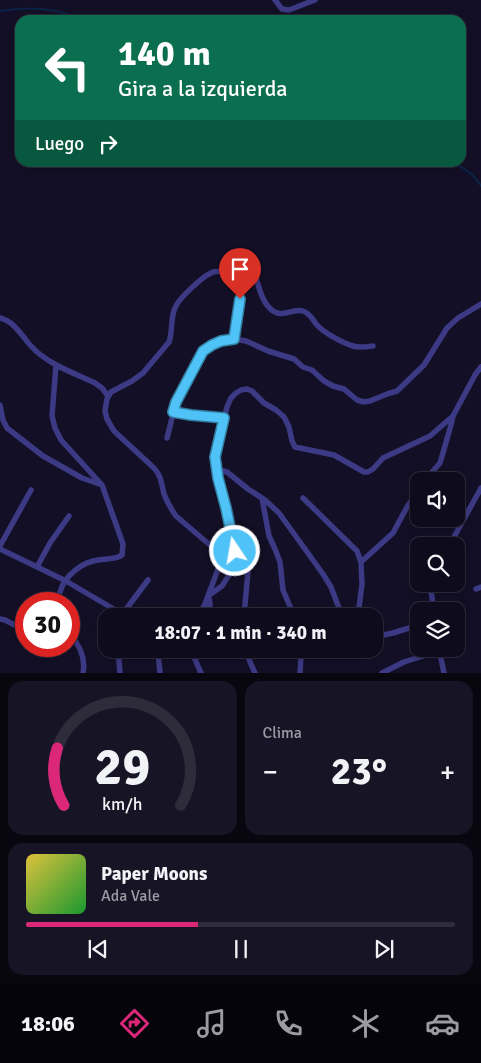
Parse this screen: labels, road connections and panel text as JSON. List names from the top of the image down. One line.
{"page":{"turn":["140 m","Gira a la izquierda"],"then":"Luego","limit":"30","trip":"18:07 · 1 min · 340 m","tile":"Clima","heat":["−","23°","+"],"song":["Paper Moons","Ada Vale"],"tabs":"18:06","gauge":["29","km/h"]}}
